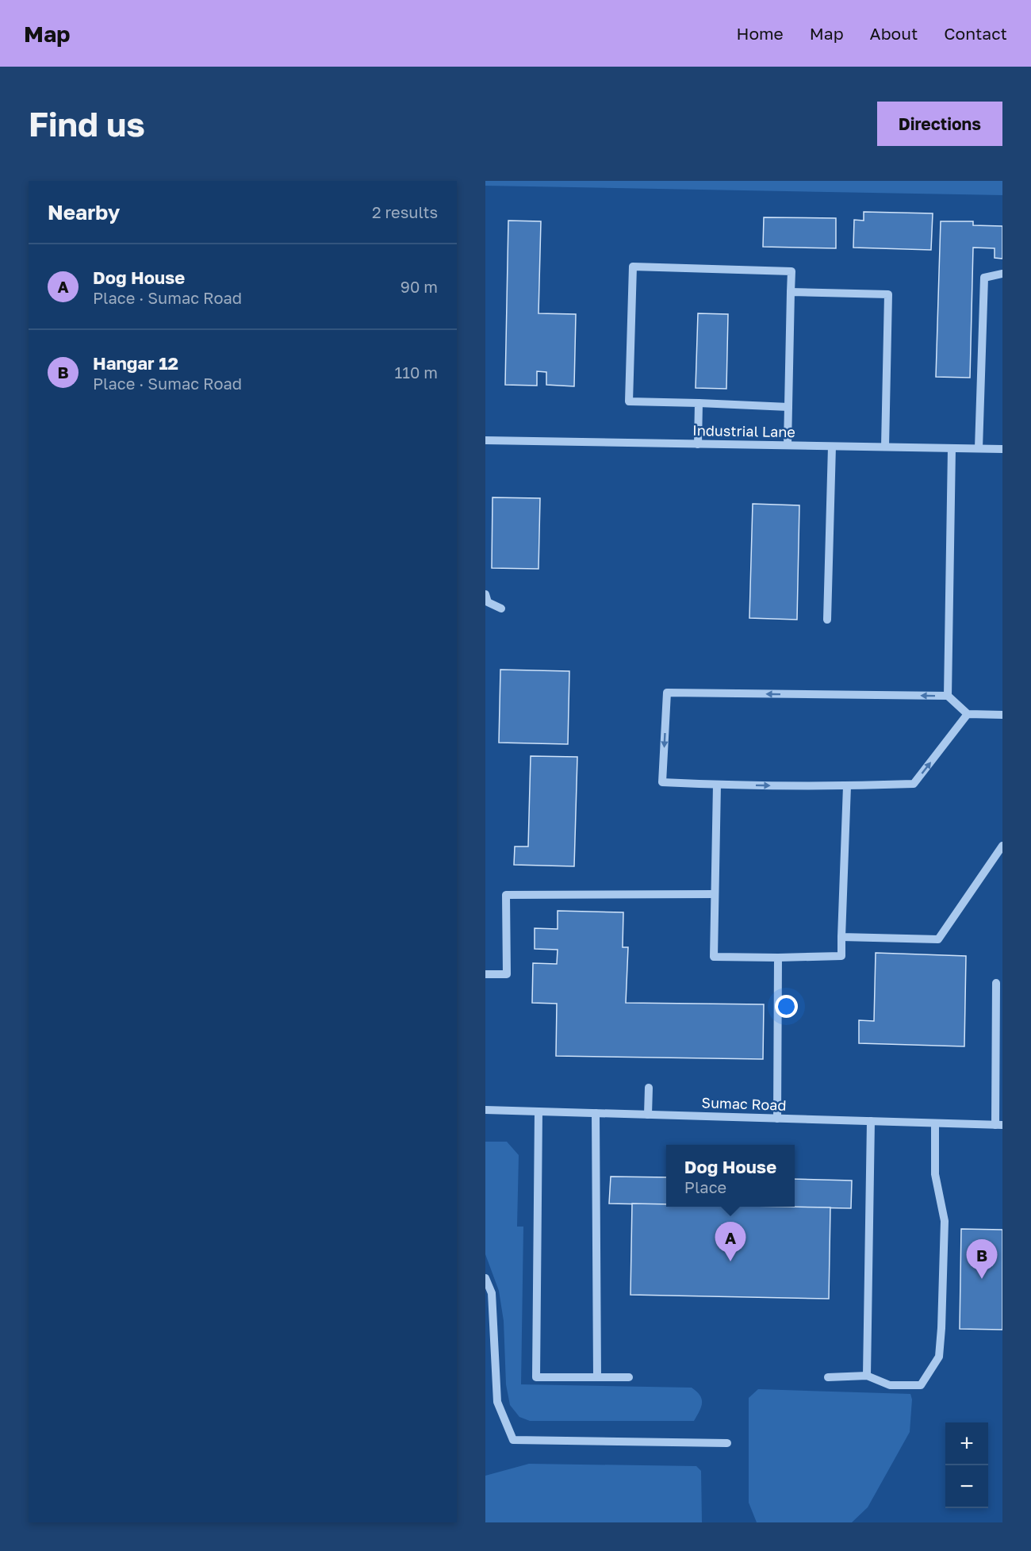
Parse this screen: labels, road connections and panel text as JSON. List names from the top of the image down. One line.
{"streets":{"street":["Industrial Lane","Sumac Road"]},"page":{"header":"Map","nav":["Home","Map","About","Contact"],"buttons":"Directions","title":"Find us","heading":["Nearby","2 results"],"list":[{"mark":"A","name":"Dog House","note":"Place · Sumac Road","value":"90 m"},{"mark":"B","name":"Hangar 12","note":"Place · Sumac Road","value":"110 m"}],"popup":["Dog House","Place"],"pins":["A","B"],"map_buttons":["+","−"]}}
